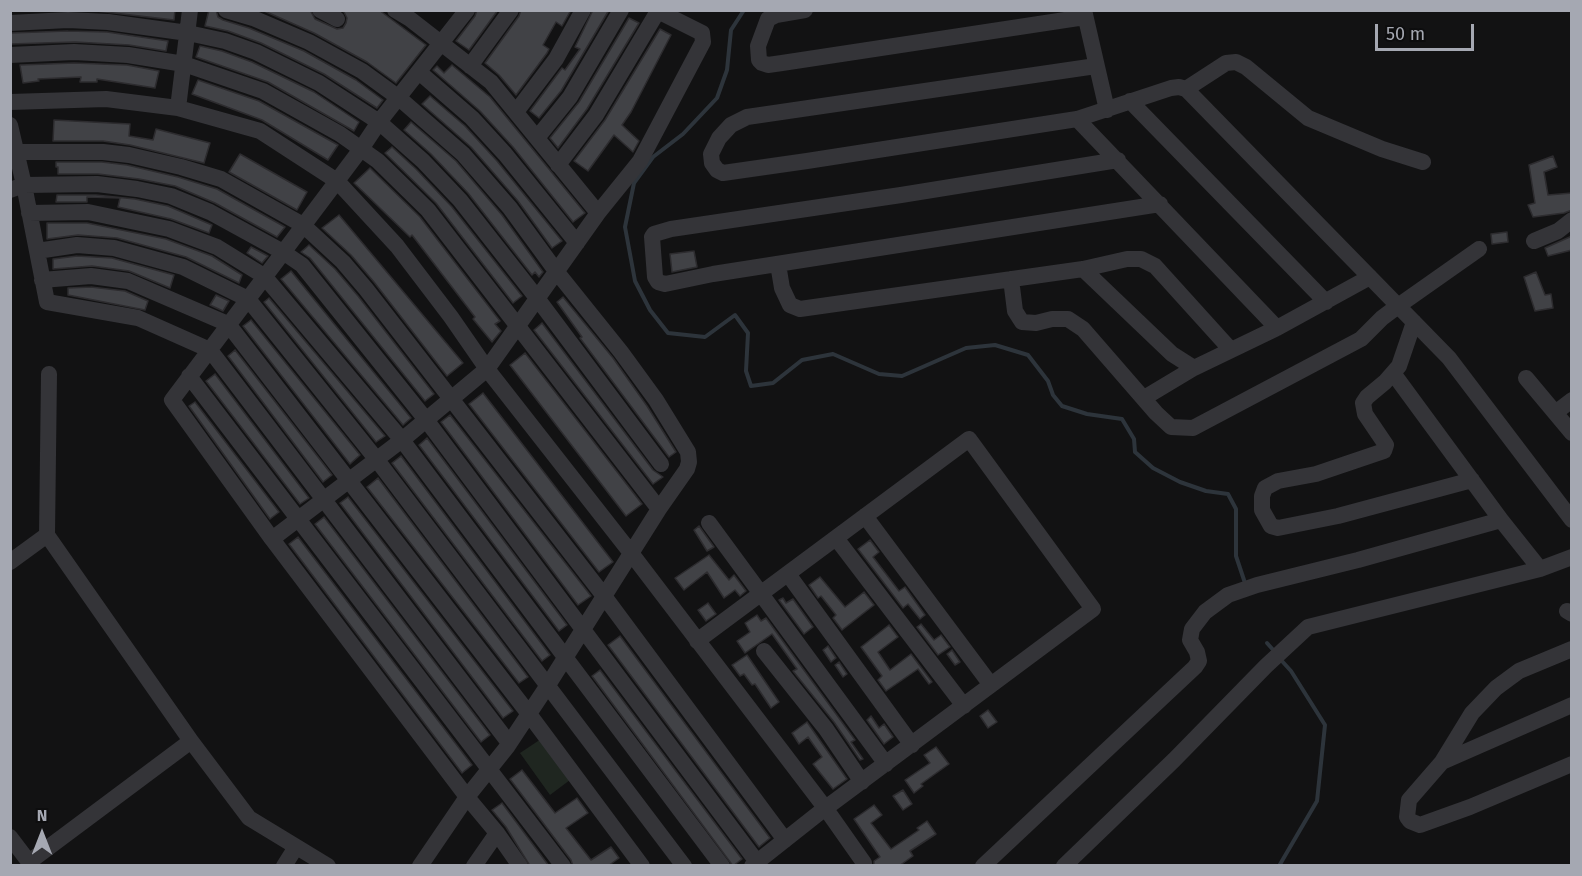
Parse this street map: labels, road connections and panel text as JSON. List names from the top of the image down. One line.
{"scale_bar":"50 m","north":"top"}
